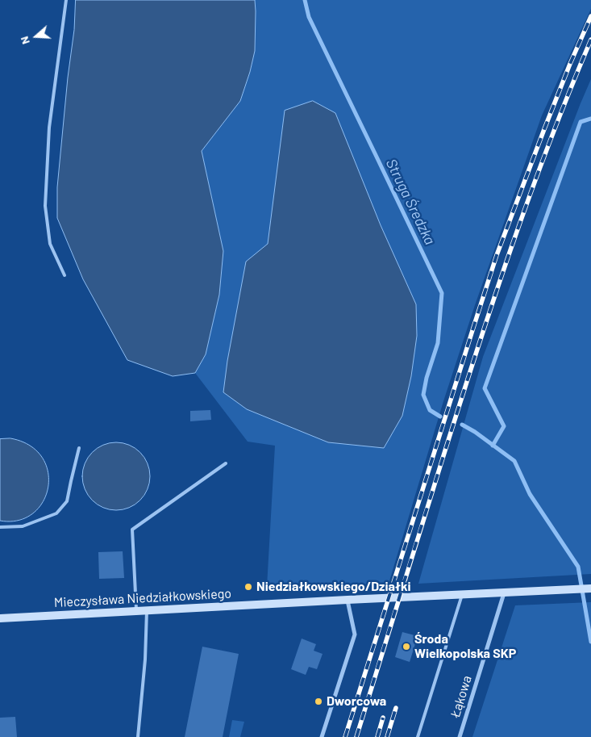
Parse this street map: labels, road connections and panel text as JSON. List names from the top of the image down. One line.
{"streets":{"street":["Mieczysława Niedziałkowskiego","Łąkowa"]},"crossings":[["Mieczysława Niedziałkowskiego","Łąkowa"]],"water":["Struga Średzka"],"places":["Niedziałkowskiego/Działki","Środa Wielkopolska SKP","Dworcowa"],"north":"left"}
